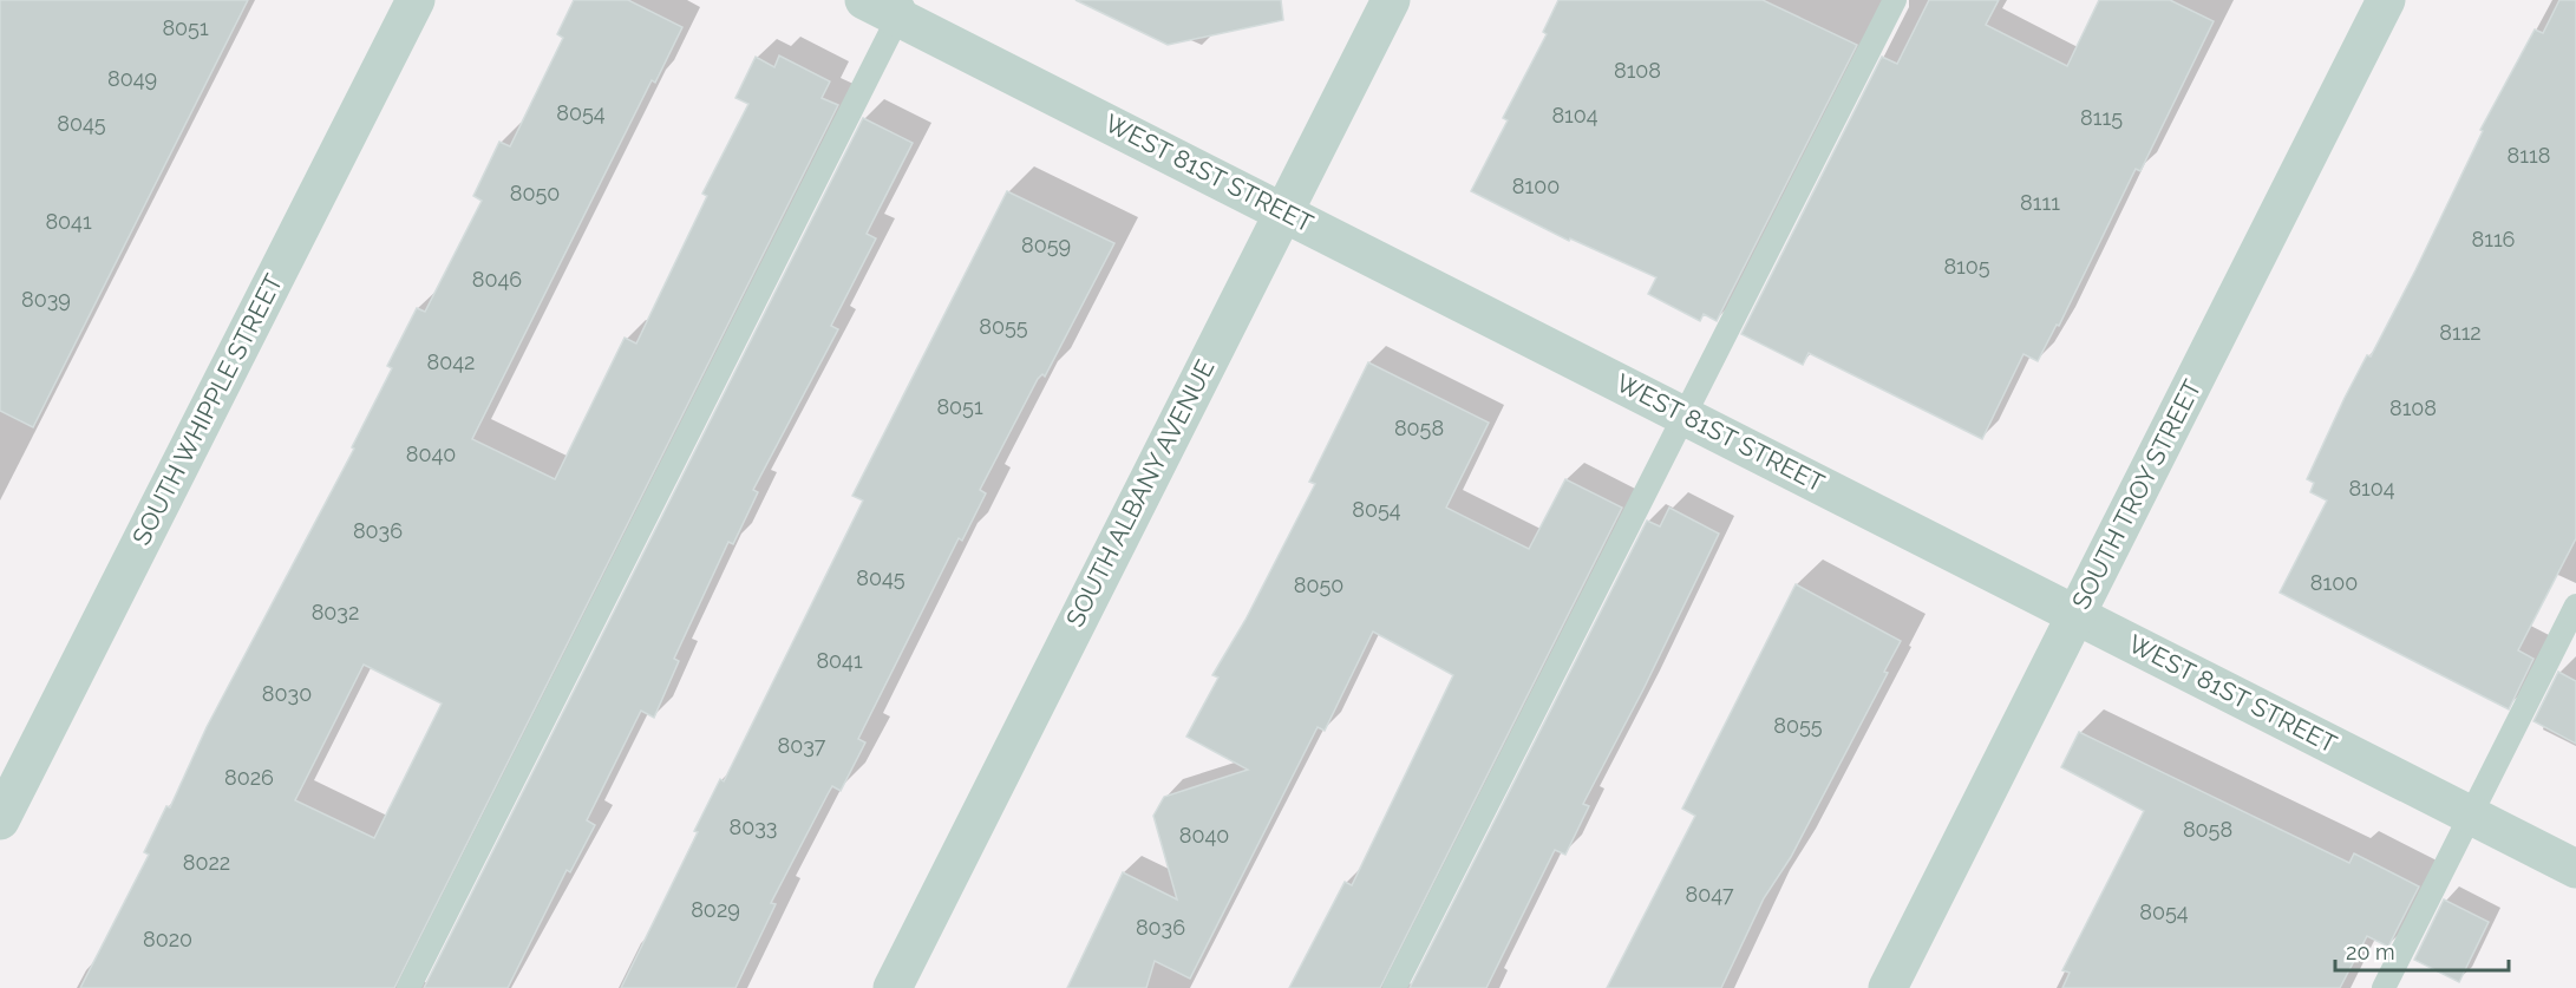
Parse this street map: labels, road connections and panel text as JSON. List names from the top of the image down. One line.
{"streets":{"street":["WEST 81ST STREET","SOUTH WHIPPLE STREET","SOUTH ALBANY AVENUE","SOUTH TROY STREET"]},"crossings":[["WEST 81ST STREET","SOUTH ALBANY AVENUE"],["WEST 81ST STREET","SOUTH TROY STREET"]],"house_numbers":["8051","8108","8049","8054","8104","8115","8045","8118","8100","8050","8111","8041","8116","8059","8105","8046","8039","8055","8112","8042","8051","8108","8058","8040","8104","8054","8036","8045","8100","8050","8032","8041","8030","8055","8037","8026","8033","8058","8040","8022","8047","8029","8054","8036","8020"],"scale_bar":"20 m"}
